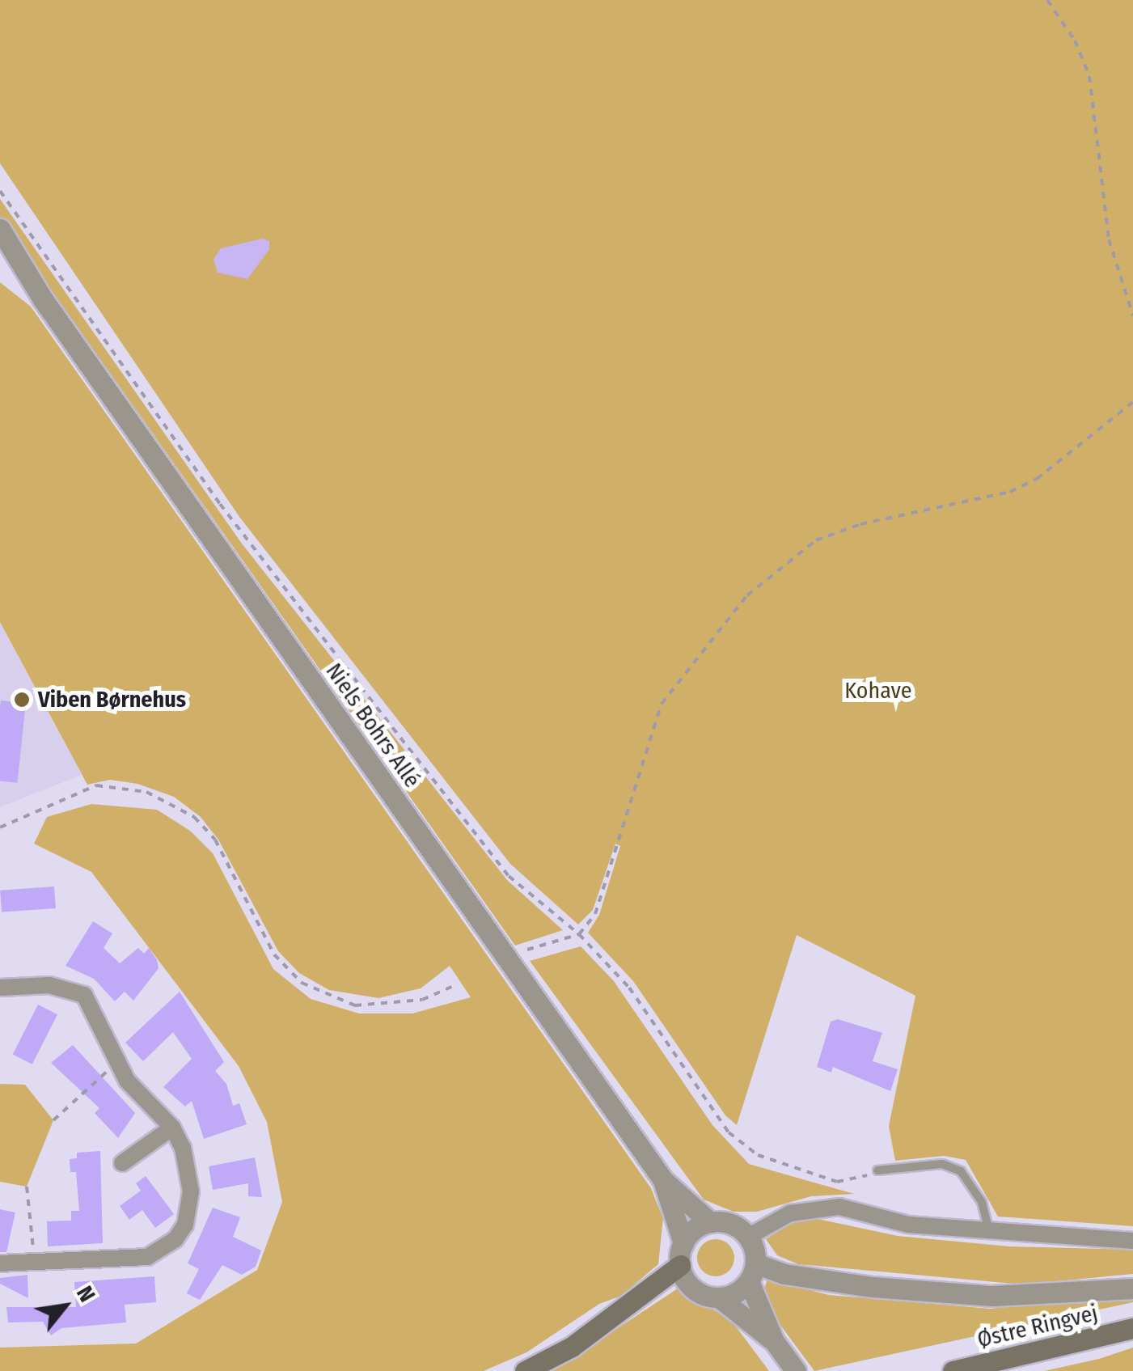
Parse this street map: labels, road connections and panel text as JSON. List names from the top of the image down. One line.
{"streets":{"main road":["Østre Ringvej"],"street":["Niels Bohrs Allé"]},"parks":["Kohave"],"places":["Viben Børnehus"],"north":"top right"}
